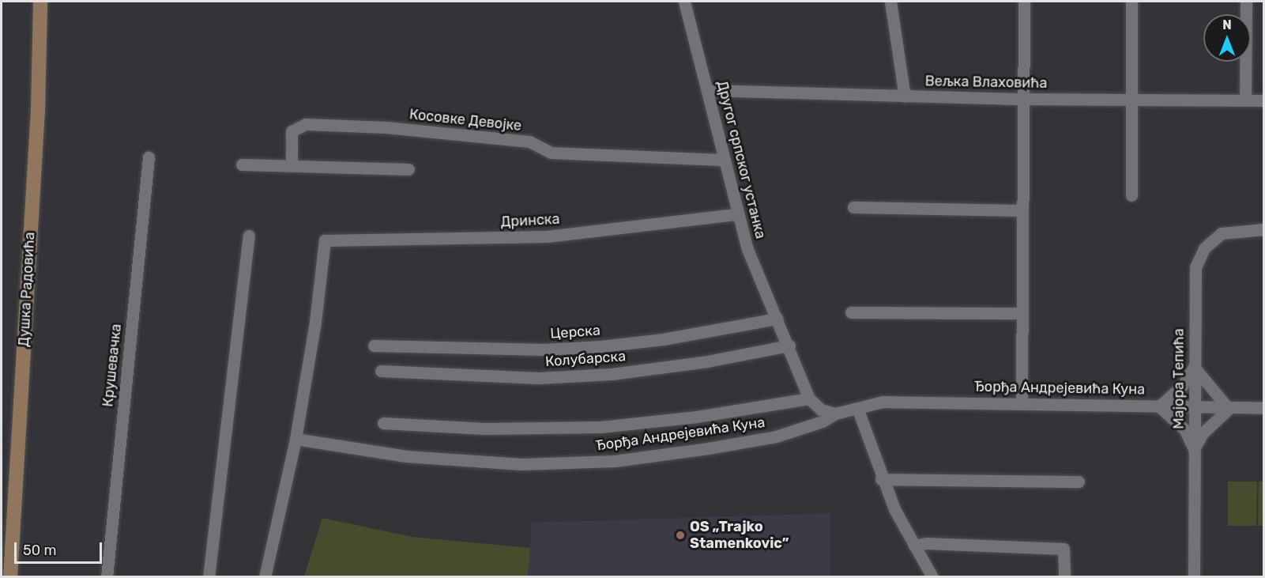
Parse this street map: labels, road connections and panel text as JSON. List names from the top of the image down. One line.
{"streets":{"street":["Вељка Влаховића","Косовке Девојке","Другог српског устанка","Дринска","Душка Радовића","Церска","Колубарска","Крушевачка","Мајора Тепића","Ђорђа Андрејевића Куна"]},"crossings":[["Вељка Влаховића","Другог српског устанка"],["Косовке Девојке","Другог српског устанка"],["Другог српског устанка","Дринска"],["Другог српског устанка","Церска"],["Другог српског устанка","Колубарска"],["Дринска","Ђорђа Андрејевића Куна"],["Мајора Тепића","Ђорђа Андрејевића Куна"]],"places":["OS „Trajko Stamenkovic”"],"scale_bar":"50 m","north":"top"}
